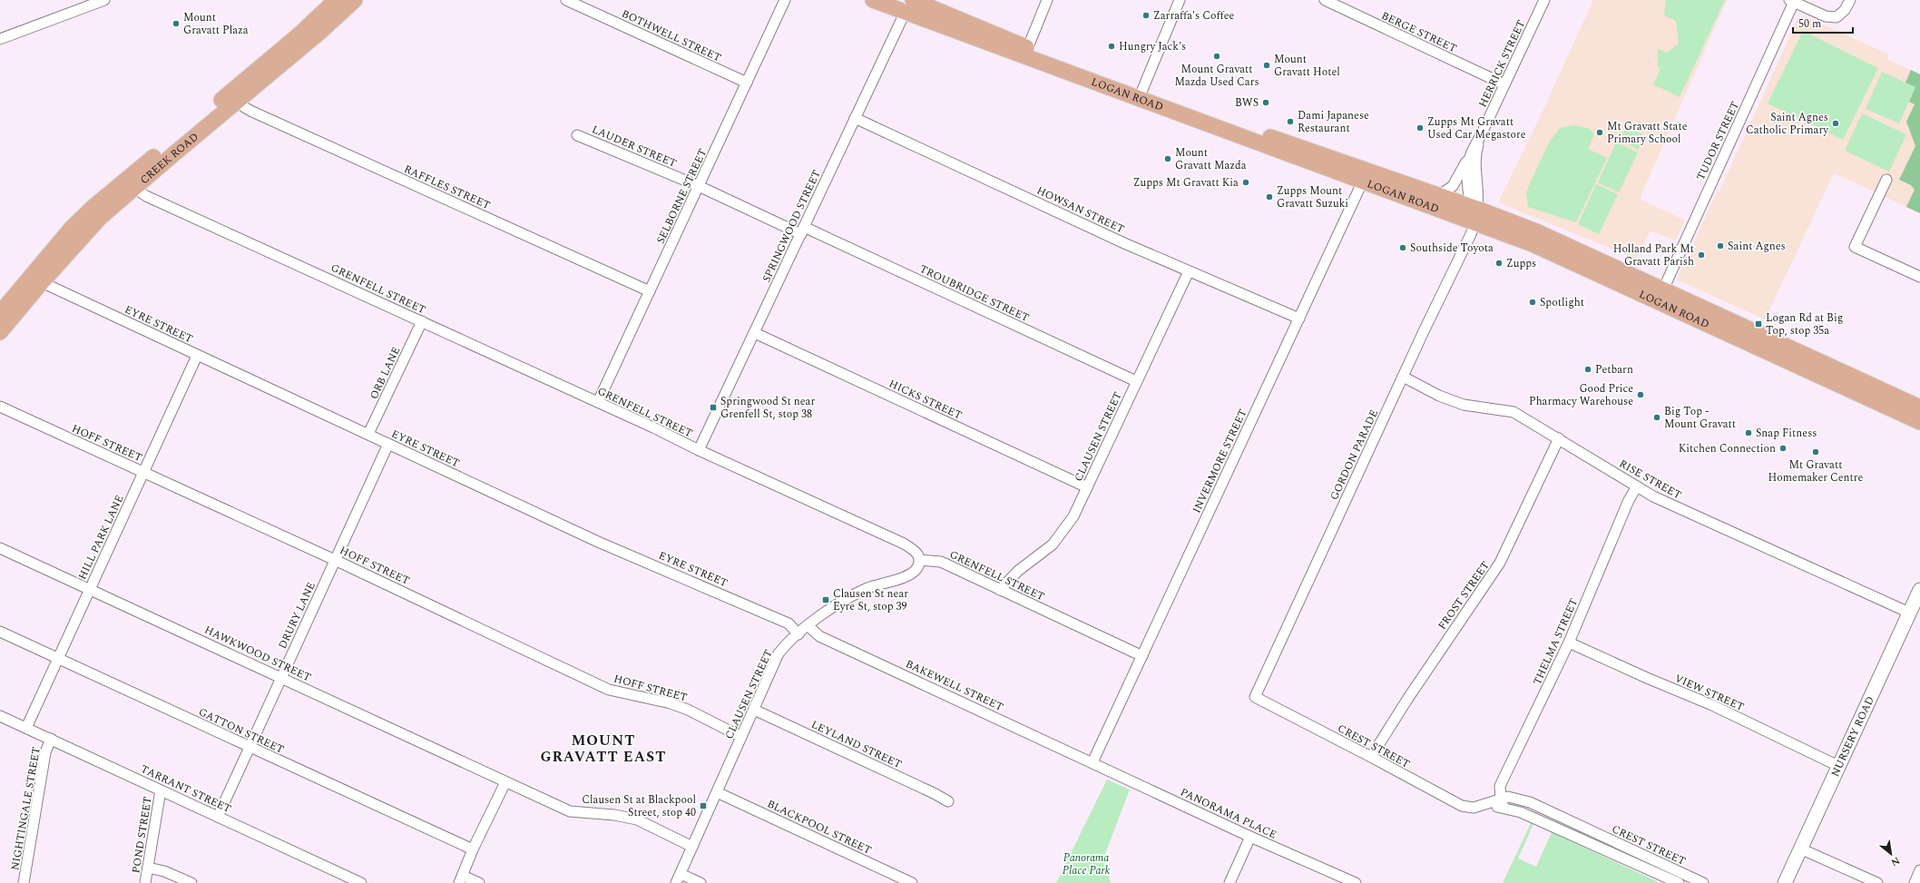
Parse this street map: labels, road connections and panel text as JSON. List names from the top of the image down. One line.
{"streets":{"main road":["LOGAN ROAD","CREEK ROAD","NURSERY ROAD"],"street":["BERGE STREET","BOTHWELL STREET","HERRICK STREET","TUDOR STREET","LAUDER STREET","RAFFLES STREET","SELBORNE STREET","HOWSAN STREET","SPRINGWOOD STREET","GRENFELL STREET","TROUBRIDGE STREET","EYRE STREET","ORB LANE","HICKS STREET","CLAUSEN STREET","HOFF STREET","GORDON PARADE","INVERMORE STREET","RISE STREET","HILL PARK LANE","FROST STREET","DRURY LANE","THELMA STREET","HAWKWOOD STREET","BAKEWELL STREET","VIEW STREET","GATTON STREET","LEYLAND STREET","CREST STREET","TARRANT STREET","NIGHTINGALE STREET","PANORAMA PLACE","BLACKPOOL STREET","POND STREET"]},"crossings":[["BERGE STREET","HERRICK STREET"],["BOTHWELL STREET","SELBORNE STREET"],["HERRICK STREET","LOGAN ROAD"],["HERRICK STREET","GORDON PARADE"],["LOGAN ROAD","TUDOR STREET"],["LOGAN ROAD","SPRINGWOOD STREET"],["LOGAN ROAD","GORDON PARADE"],["LOGAN ROAD","INVERMORE STREET"],["LAUDER STREET","SELBORNE STREET"],["LAUDER STREET","SPRINGWOOD STREET"],["LAUDER STREET","TROUBRIDGE STREET"],["CREEK ROAD","RAFFLES STREET"],["CREEK ROAD","GRENFELL STREET"],["CREEK ROAD","EYRE STREET"],["RAFFLES STREET","SELBORNE STREET"],["SELBORNE STREET","GRENFELL STREET"],["HOWSAN STREET","SPRINGWOOD STREET"],["HOWSAN STREET","CLAUSEN STREET"],["HOWSAN STREET","INVERMORE STREET"],["SPRINGWOOD STREET","GRENFELL STREET"],["SPRINGWOOD STREET","TROUBRIDGE STREET"],["SPRINGWOOD STREET","HICKS STREET"],["GRENFELL STREET","ORB LANE"],["GRENFELL STREET","CLAUSEN STREET"],["GRENFELL STREET","INVERMORE STREET"],["TROUBRIDGE STREET","CLAUSEN STREET"],["EYRE STREET","ORB LANE"],["EYRE STREET","CLAUSEN STREET"],["EYRE STREET","HILL PARK LANE"],["EYRE STREET","DRURY LANE"],["HICKS STREET","CLAUSEN STREET"],["CLAUSEN STREET","HOFF STREET"],["CLAUSEN STREET","HAWKWOOD STREET"],["CLAUSEN STREET","BAKEWELL STREET"],["CLAUSEN STREET","LEYLAND STREET"],["CLAUSEN STREET","BLACKPOOL STREET"],["HOFF STREET","HILL PARK LANE"],["HOFF STREET","DRURY LANE"],["GORDON PARADE","RISE STREET"],["GORDON PARADE","CREST STREET"],["INVERMORE STREET","BAKEWELL STREET"],["INVERMORE STREET","PANORAMA PLACE"],["RISE STREET","FROST STREET"],["RISE STREET","THELMA STREET"],["RISE STREET","NURSERY ROAD"],["HILL PARK LANE","HAWKWOOD STREET"],["HILL PARK LANE","GATTON STREET"],["HILL PARK LANE","TARRANT STREET"],["FROST STREET","CREST STREET"],["DRURY LANE","HAWKWOOD STREET"],["DRURY LANE","GATTON STREET"],["DRURY LANE","TARRANT STREET"],["THELMA STREET","VIEW STREET"],["THELMA STREET","CREST STREET"],["BAKEWELL STREET","PANORAMA PLACE"],["VIEW STREET","NURSERY ROAD"],["TARRANT STREET","NIGHTINGALE STREET"],["TARRANT STREET","POND STREET"]],"districts":["MOUNT GRAVATT EAST"],"parks":["Panorama Place Park"],"places":{"other":["Zarraffa's Coffee","Mount Gravatt Plaza","Hungry Jack's","Mount Gravatt Mazda Used Cars","Mount Gravatt Hotel","BWS","Dami Japanese Restaurant","Saint Agnes Catholic Primary","Zupps Mt Gravatt Used Car Megastore","Mt Gravatt State Primary School","Mount Gravatt Mazda","Zupps Mt Gravatt Kia","Zupps Mount Gravatt Suzuki","Saint Agnes","Southside Toyota","Holland Park Mt Gravatt Parish","Zupps","Spotlight","Petbarn","Good Price Pharmacy Warehouse","Big Top - Mount Gravatt","Snap Fitness","Kitchen Connection","Mt Gravatt Homemaker Centre"],"transit":["Logan Rd at Big Top, stop 35a","Springwood St near Grenfell St, stop 38","Clausen St near Eyre St, stop 39","Clausen St at Blackpool Street, stop 40"]},"scale_bar":"50 m","north":"bottom right"}
